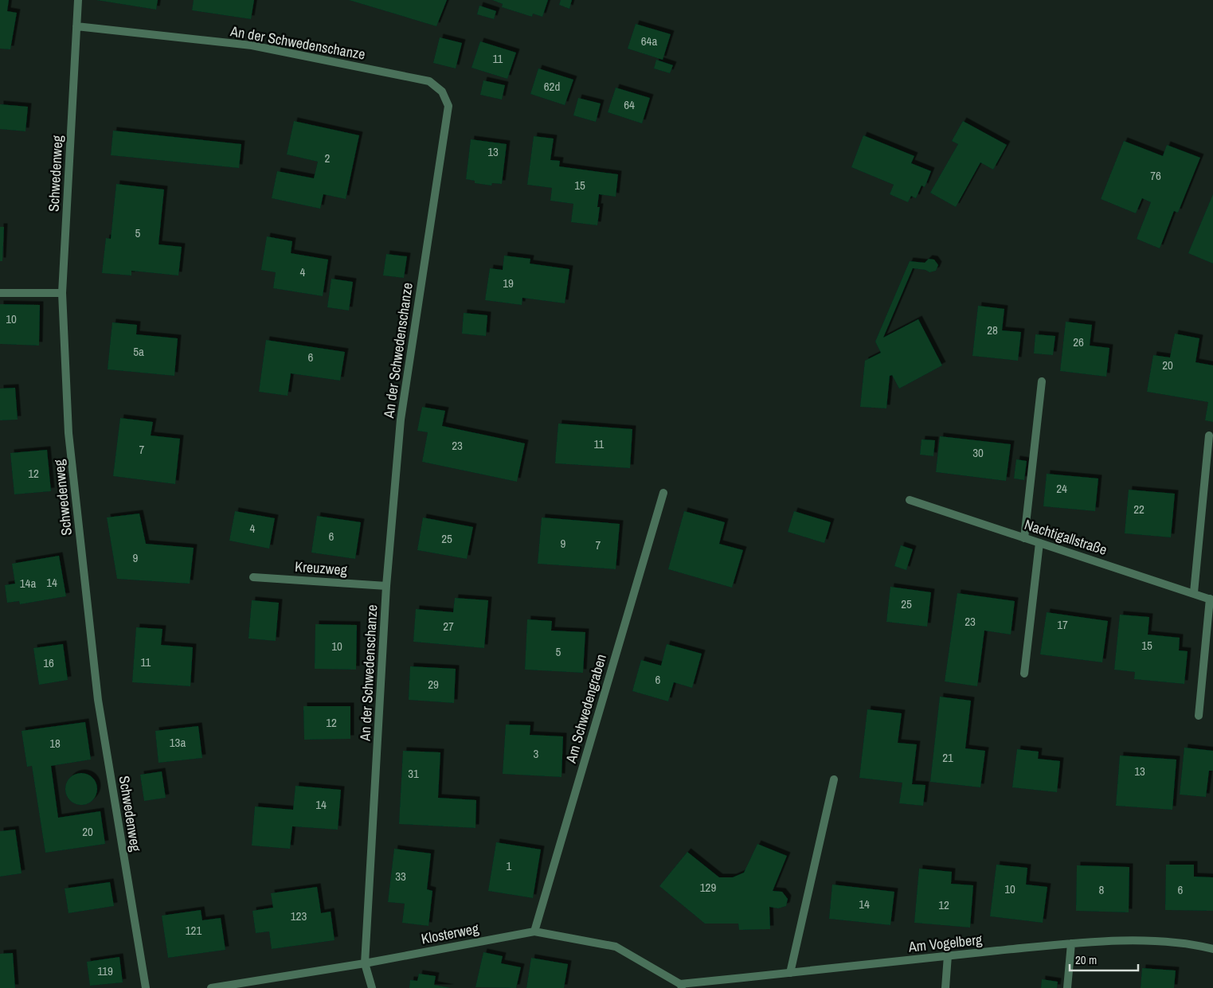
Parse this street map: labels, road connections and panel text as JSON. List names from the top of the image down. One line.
{"streets":{"street":["An der Schwedenschanze","Schwedenweg","Nachtigallstraße","Kreuzweg","Am Schwedengraben","Klosterweg","Am Vogelberg"]},"crossings":[["An der Schwedenschanze","Schwedenweg"],["An der Schwedenschanze","Kreuzweg"],["An der Schwedenschanze","Klosterweg"],["Am Schwedengraben","Klosterweg"],["Klosterweg","Am Vogelberg"]],"house_numbers":["64a","11","62d","64","13","2","76","15","5","4","19","10","28","26","5a","6","20","11","23","7","30","12","24","22","4","6","25","9","7","9","14","14a","25","23","17","27","15","10","5","11","16","6","29","12","13a","18","3","21","13","31","14","20","1","33","129","10","8","6","14","12","123","121","119"],"scale_bar":"20 m"}
